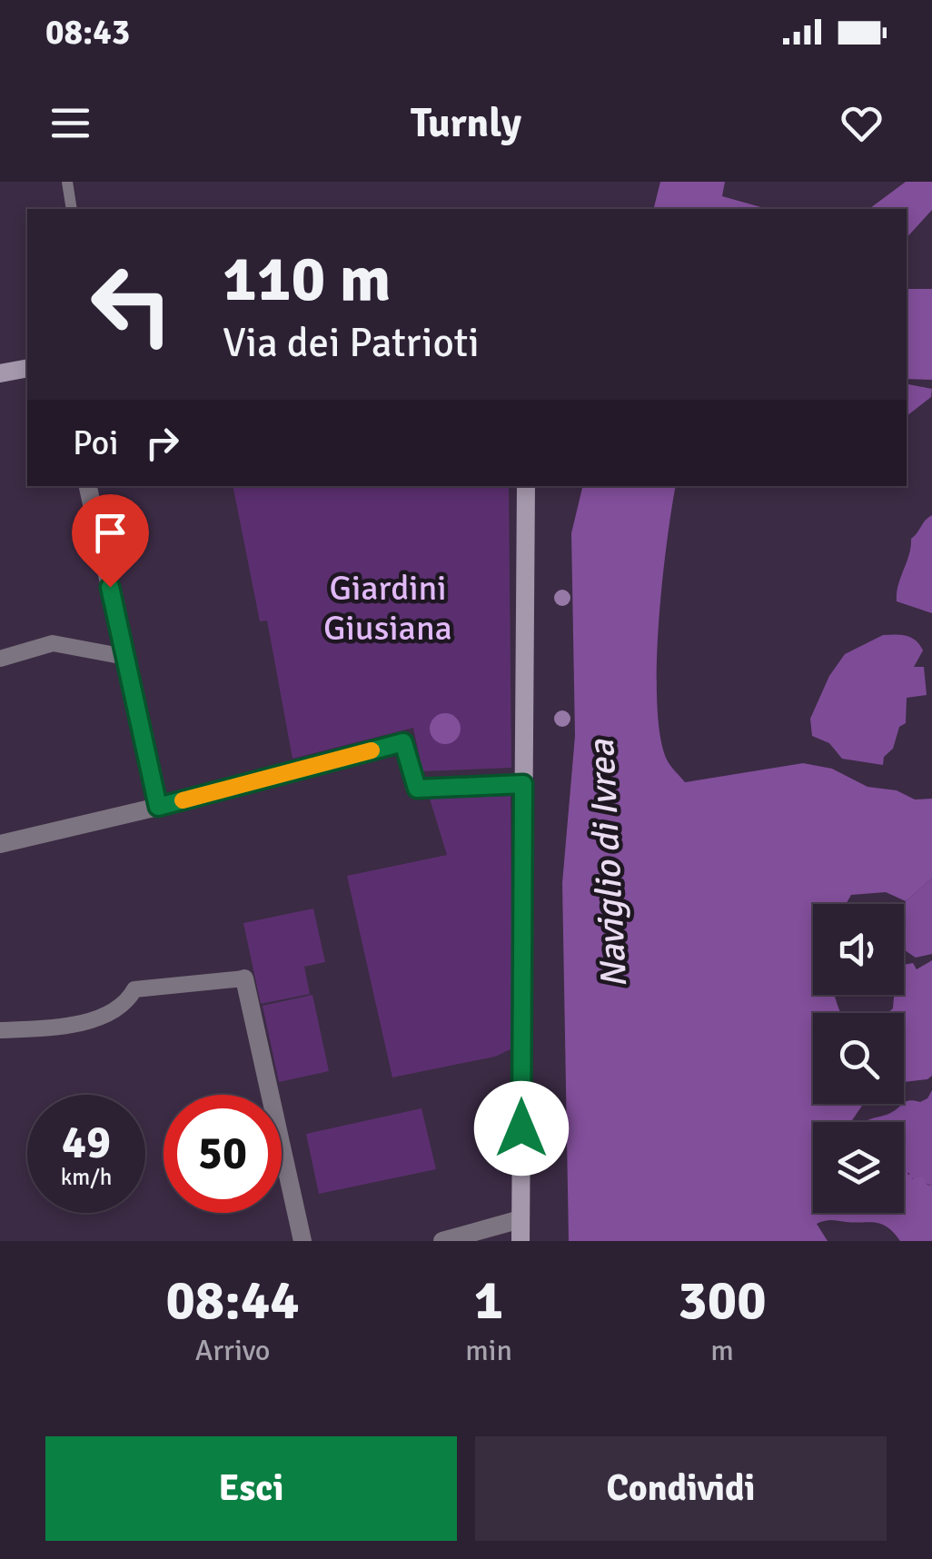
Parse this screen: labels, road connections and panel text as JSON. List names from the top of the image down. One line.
{"water":["Naviglio di Ivrea"],"parks":["Giardini Giusiana"],"page":{"status":"08:43","header":"Turnly","turn":["110 m","Via dei Patrioti"],"then":"Poi","speed":"49 km/h","limit":"50","eta":["08:44","Arrivo","1","min","300","m"],"buttons":["Esci","Condividi"]}}
